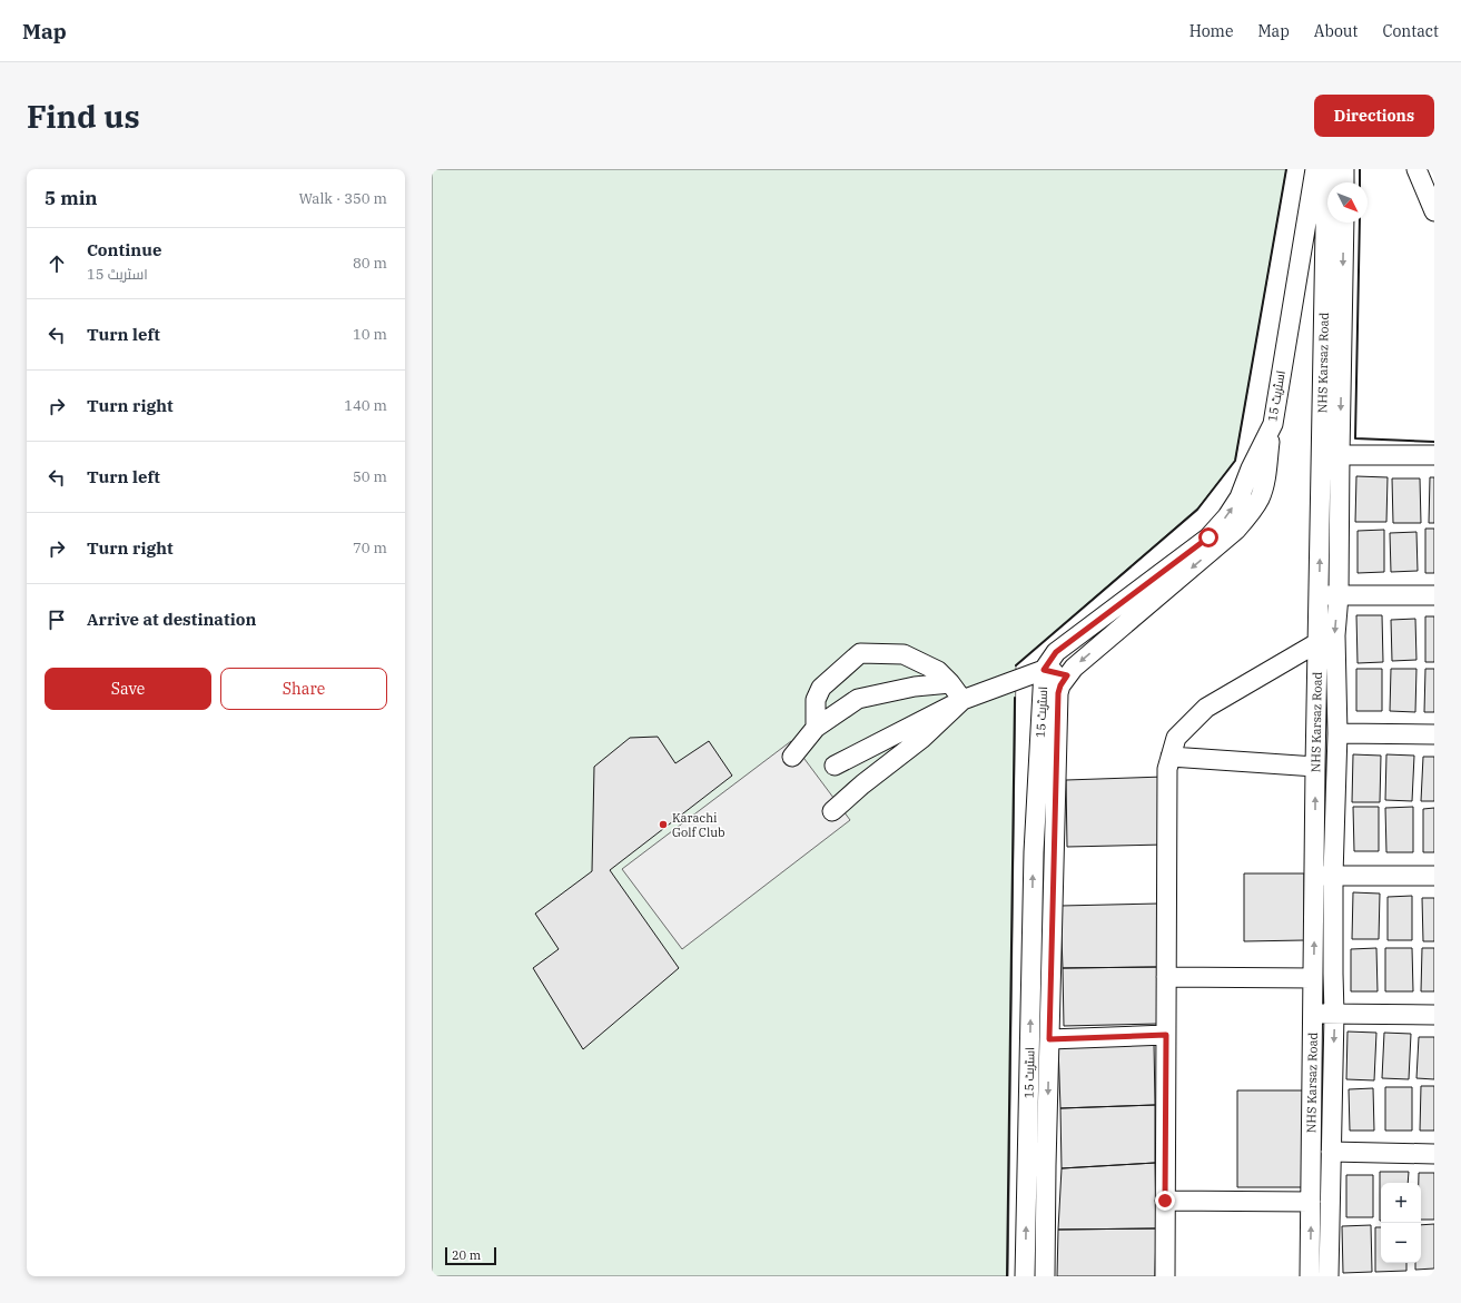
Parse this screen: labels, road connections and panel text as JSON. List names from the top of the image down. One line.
{"streets":{"street":["NHS Karsaz Road","اسٹریٹ 15"]},"places":["Karachi Golf Club"],"scale_bar":"20 m","north":"bottom right","page":{"header":"Map","nav":["Home","Map","About","Contact"],"buttons":["Directions",["Save","Share"]],"title":"Find us","heading":["5 min","Walk · 350 m"],"list":[["Continue","اسٹریٹ 15","80 m"],["Turn left","10 m"],["Turn right","140 m"],["Turn left","50 m"],["Turn right","70 m"],"Arrive at destination"],"map_buttons":["+","−"],"scale":"20 m"}}
